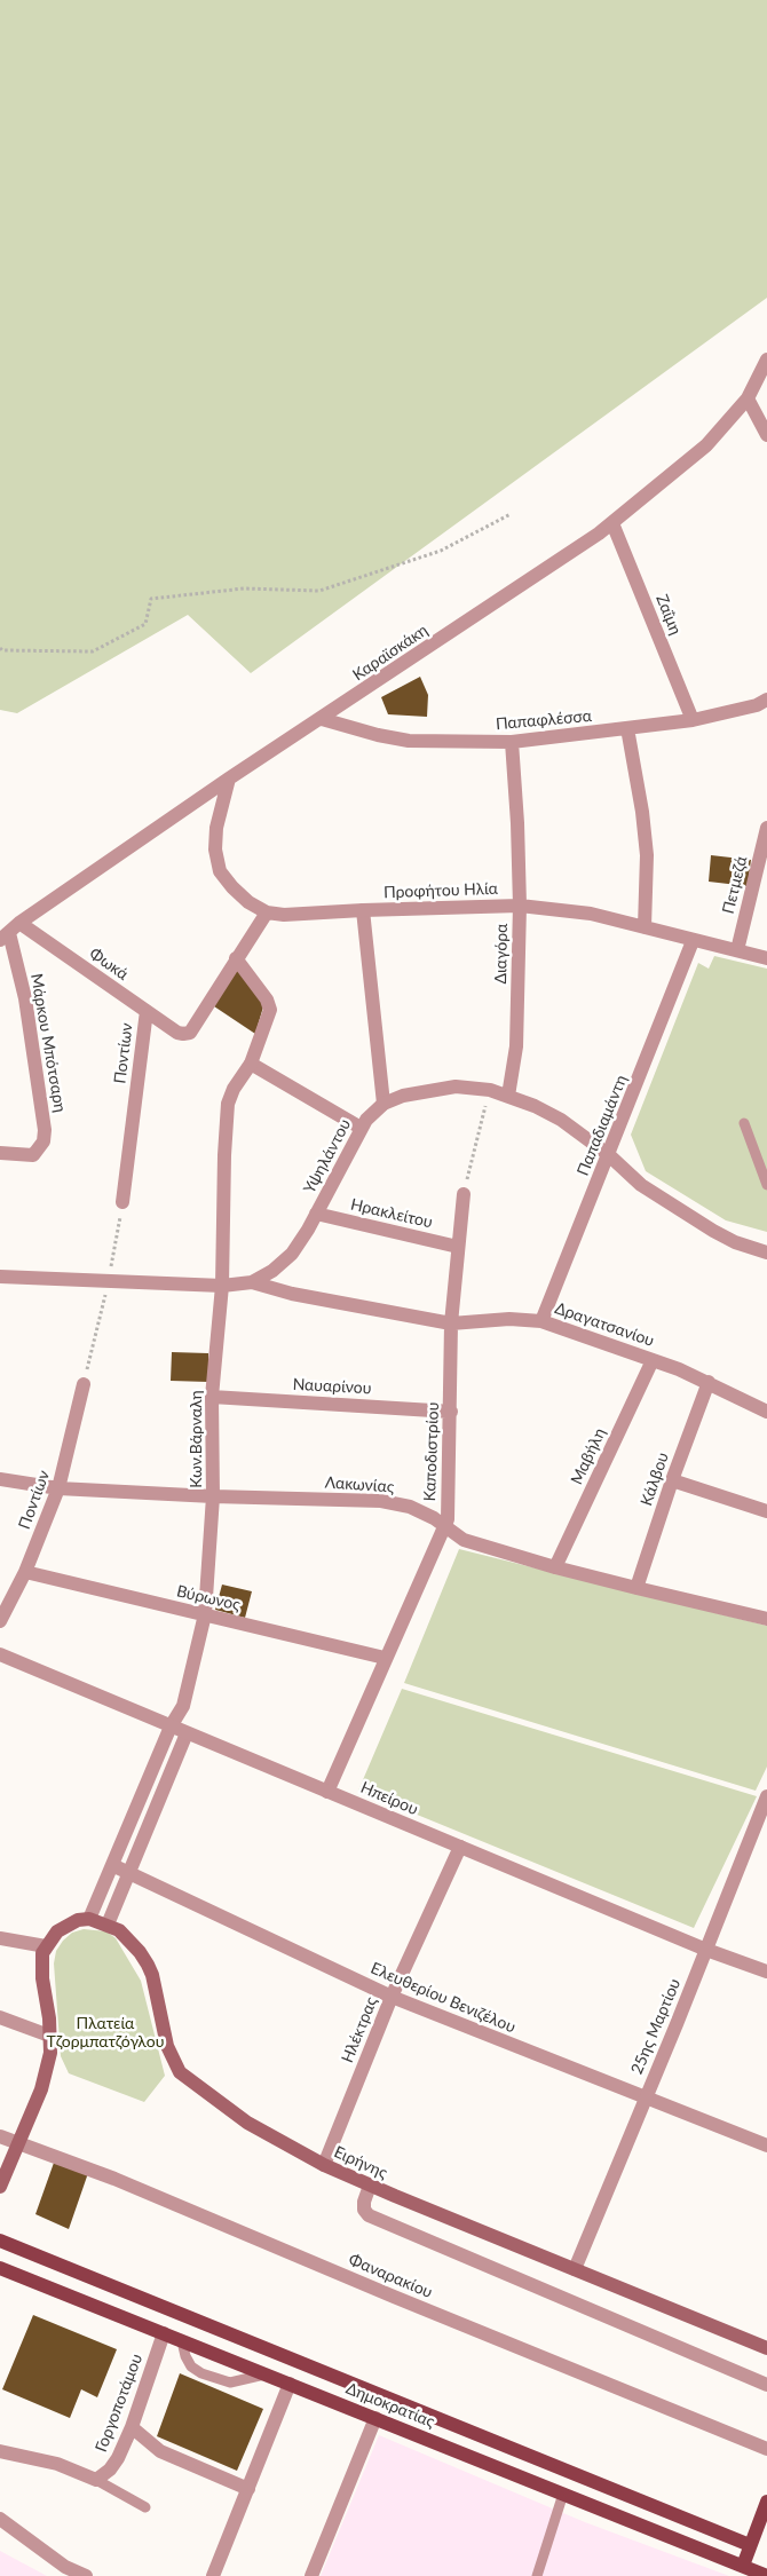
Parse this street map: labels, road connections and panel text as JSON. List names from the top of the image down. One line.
{"streets":{"main road":["Ειρήνης","Δημοκρατίας"],"street":["Ζαΐμη","Καραϊσκάκη","Παπαφλέσσα","Πετμεζά","Προφήτου Ηλία","Διαγόρα","Φωκά","Μάρκου Μπότσαρη","Ποντίων","Παπαδιαμάντη","Υψηλάντου","Ηρακλείτου","Δραγατσανίου","Ναυαρίνου","Κων.Βάρναλη","Καποδιστρίου","Μαβήλη","Κάλβου","Λακωνίας","Βύρωνος","Ηπείρου","Ελευθερίου Βενιζέλου","25ης Μαρτίου","Ηλέκτρας","Φαναρακίου","Γοργοποτάμου"]},"crossings":[["Ζαΐμη","Καραϊσκάκη"],["Ζαΐμη","Παπαφλέσσα"],["Καραϊσκάκη","Παπαφλέσσα"],["Καραϊσκάκη","Προφήτου Ηλία"],["Καραϊσκάκη","Φωκά"],["Καραϊσκάκη","Μάρκου Μπότσαρη"],["Παπαφλέσσα","Διαγόρα"],["Πετμεζά","Προφήτου Ηλία"],["Προφήτου Ηλία","Διαγόρα"],["Προφήτου Ηλία","Παπαδιαμάντη"],["Διαγόρα","Υψηλάντου"],["Φωκά","Μάρκου Μπότσαρη"],["Φωκά","Ποντίων"],["Φωκά","Κων.Βάρναλη"],["Ποντίων","Λακωνίας"],["Ποντίων","Βύρωνος"],["Παπαδιαμάντη","Υψηλάντου"],["Παπαδιαμάντη","Δραγατσανίου"],["Υψηλάντου","Ηρακλείτου"],["Υψηλάντου","Δραγατσανίου"],["Υψηλάντου","Κων.Βάρναλη"],["Ηρακλείτου","Καποδιστρίου"],["Δραγατσανίου","Καποδιστρίου"],["Δραγατσανίου","Μαβήλη"],["Δραγατσανίου","Κάλβου"],["Ναυαρίνου","Κων.Βάρναλη"],["Ναυαρίνου","Καποδιστρίου"],["Κων.Βάρναλη","Λακωνίας"],["Κων.Βάρναλη","Βύρωνος"],["Κων.Βάρναλη","Ηπείρου"],["Κων.Βάρναλη","Ελευθερίου Βενιζέλου"],["Κων.Βάρναλη","Ειρήνης"],["Καποδιστρίου","Λακωνίας"],["Καποδιστρίου","Βύρωνος"],["Καποδιστρίου","Ηπείρου"],["Μαβήλη","Λακωνίας"],["Κάλβου","Λακωνίας"],["Ηπείρου","25ης Μαρτίου"],["Ηπείρου","Ηλέκτρας"],["Ελευθερίου Βενιζέλου","25ης Μαρτίου"],["Ελευθερίου Βενιζέλου","Ηλέκτρας"],["25ης Μαρτίου","Ειρήνης"],["Ηλέκτρας","Ειρήνης"],["Γοργοποτάμου","Δημοκρατίας"]],"parks":["Πλατεία Τζορμπατζόγλου"]}
